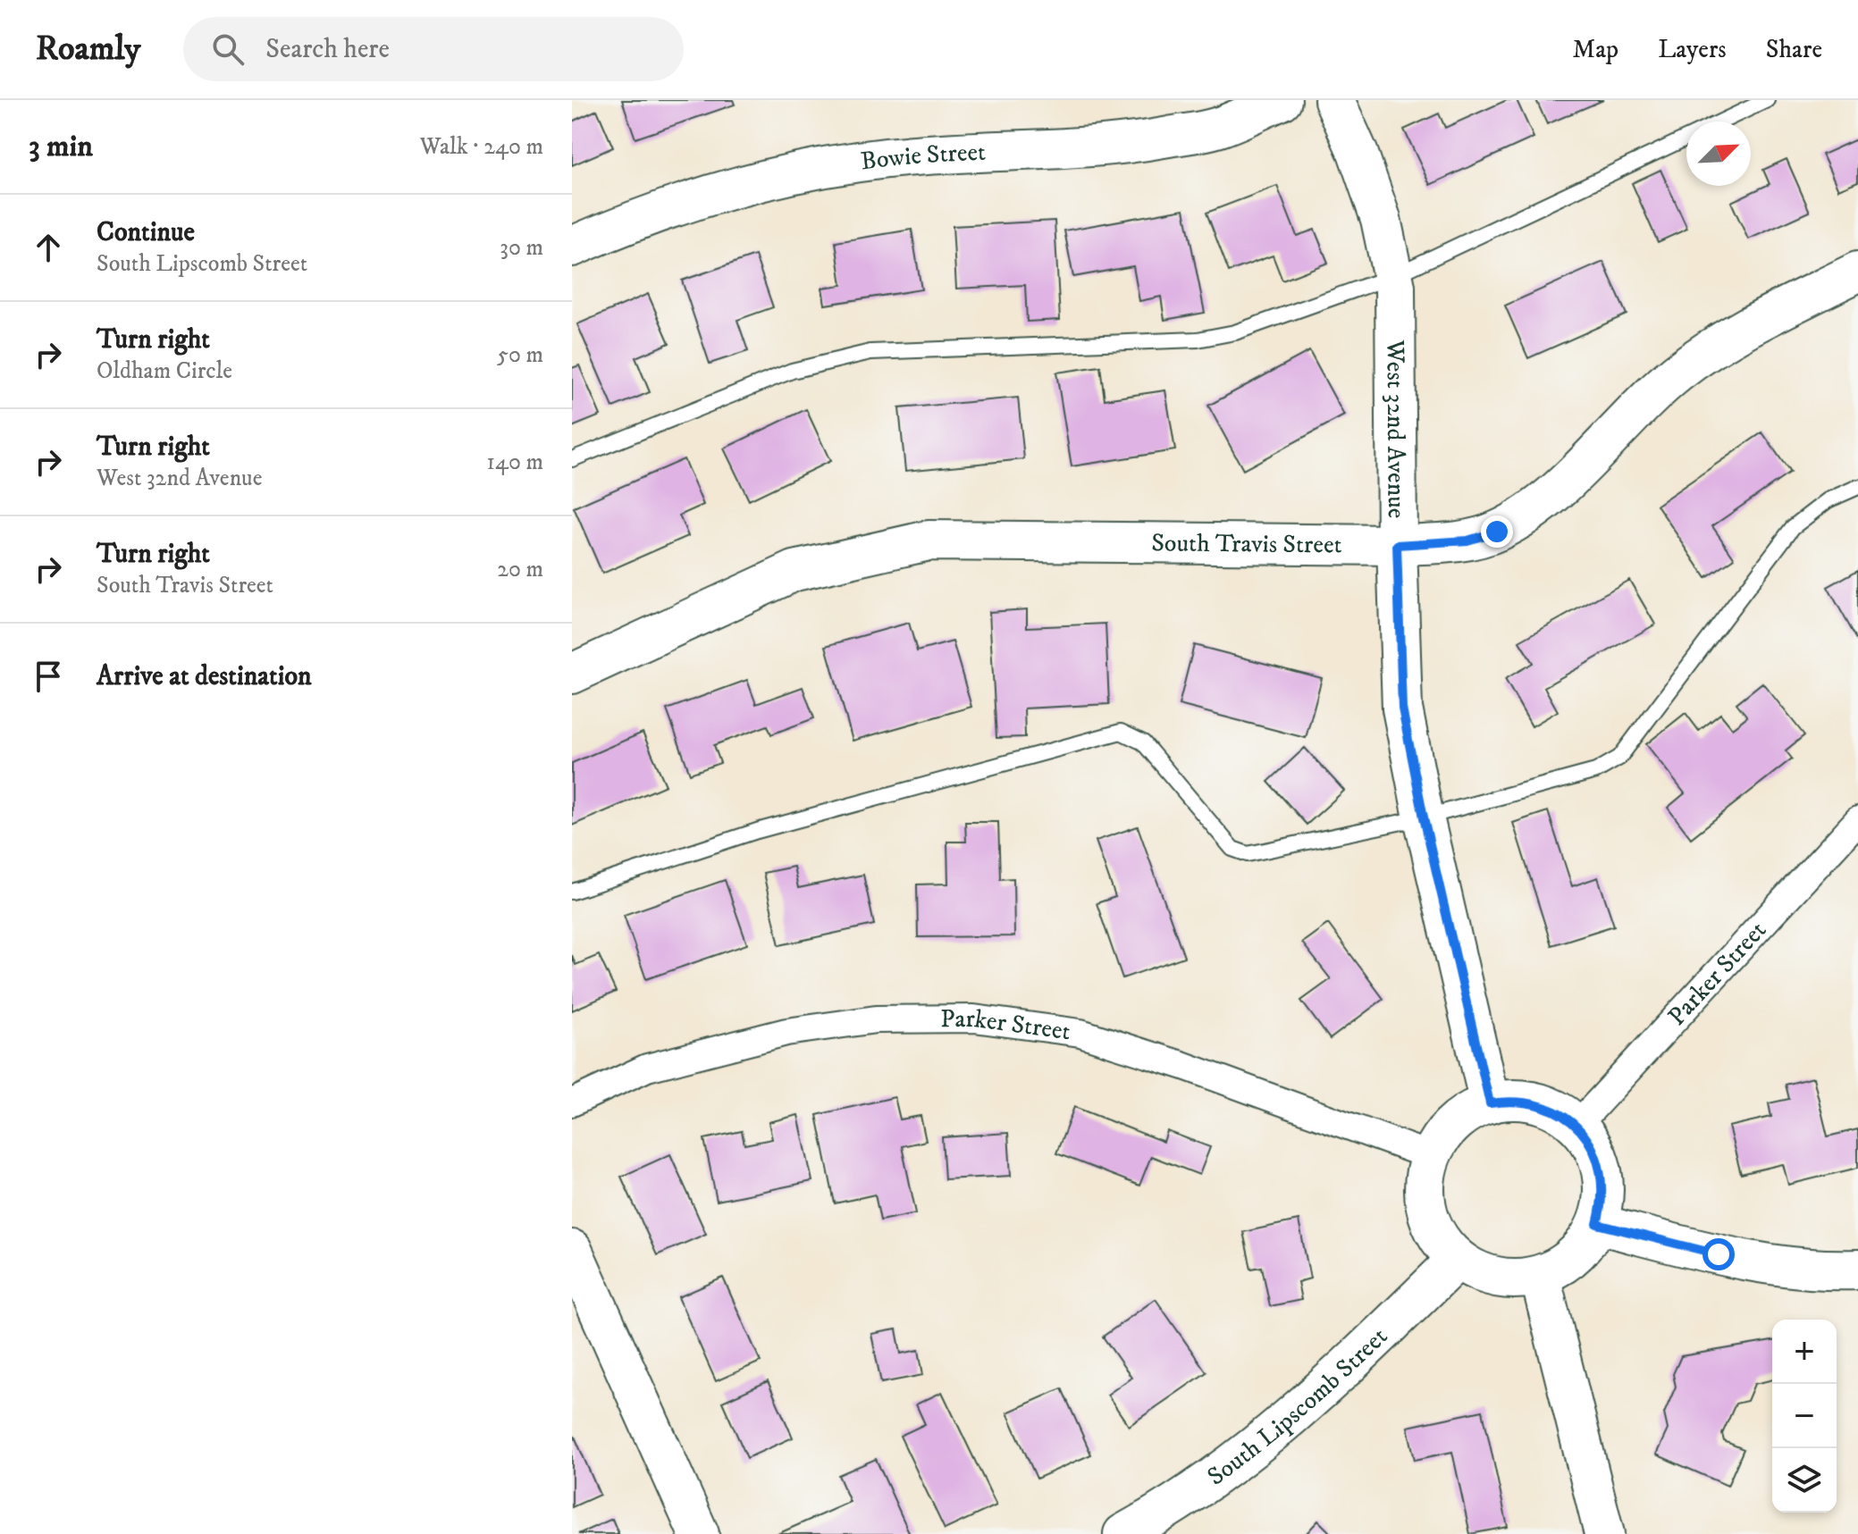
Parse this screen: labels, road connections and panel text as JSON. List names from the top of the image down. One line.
{"streets":{"street":["Bowie Street","West 32nd Avenue","South Travis Street","Parker Street","South Lipscomb Street"]},"crossings":[["West 32nd Avenue","South Travis Street"],["West 32nd Avenue","Parker Street"],["West 32nd Avenue","South Lipscomb Street"],["Parker Street","South Lipscomb Street"]],"north":"top right","page":{"header":"Roamly","search":"Search here","nav":["Map","Layers","Share"],"heading":["3 min","Walk · 240 m"],"list":[["Continue","South Lipscomb Street","30 m"],["Turn right","Oldham Circle","50 m"],["Turn right","West 32nd Avenue","140 m"],["Turn right","South Travis Street","20 m"],"Arrive at destination"],"map_buttons":["+","−"]}}
